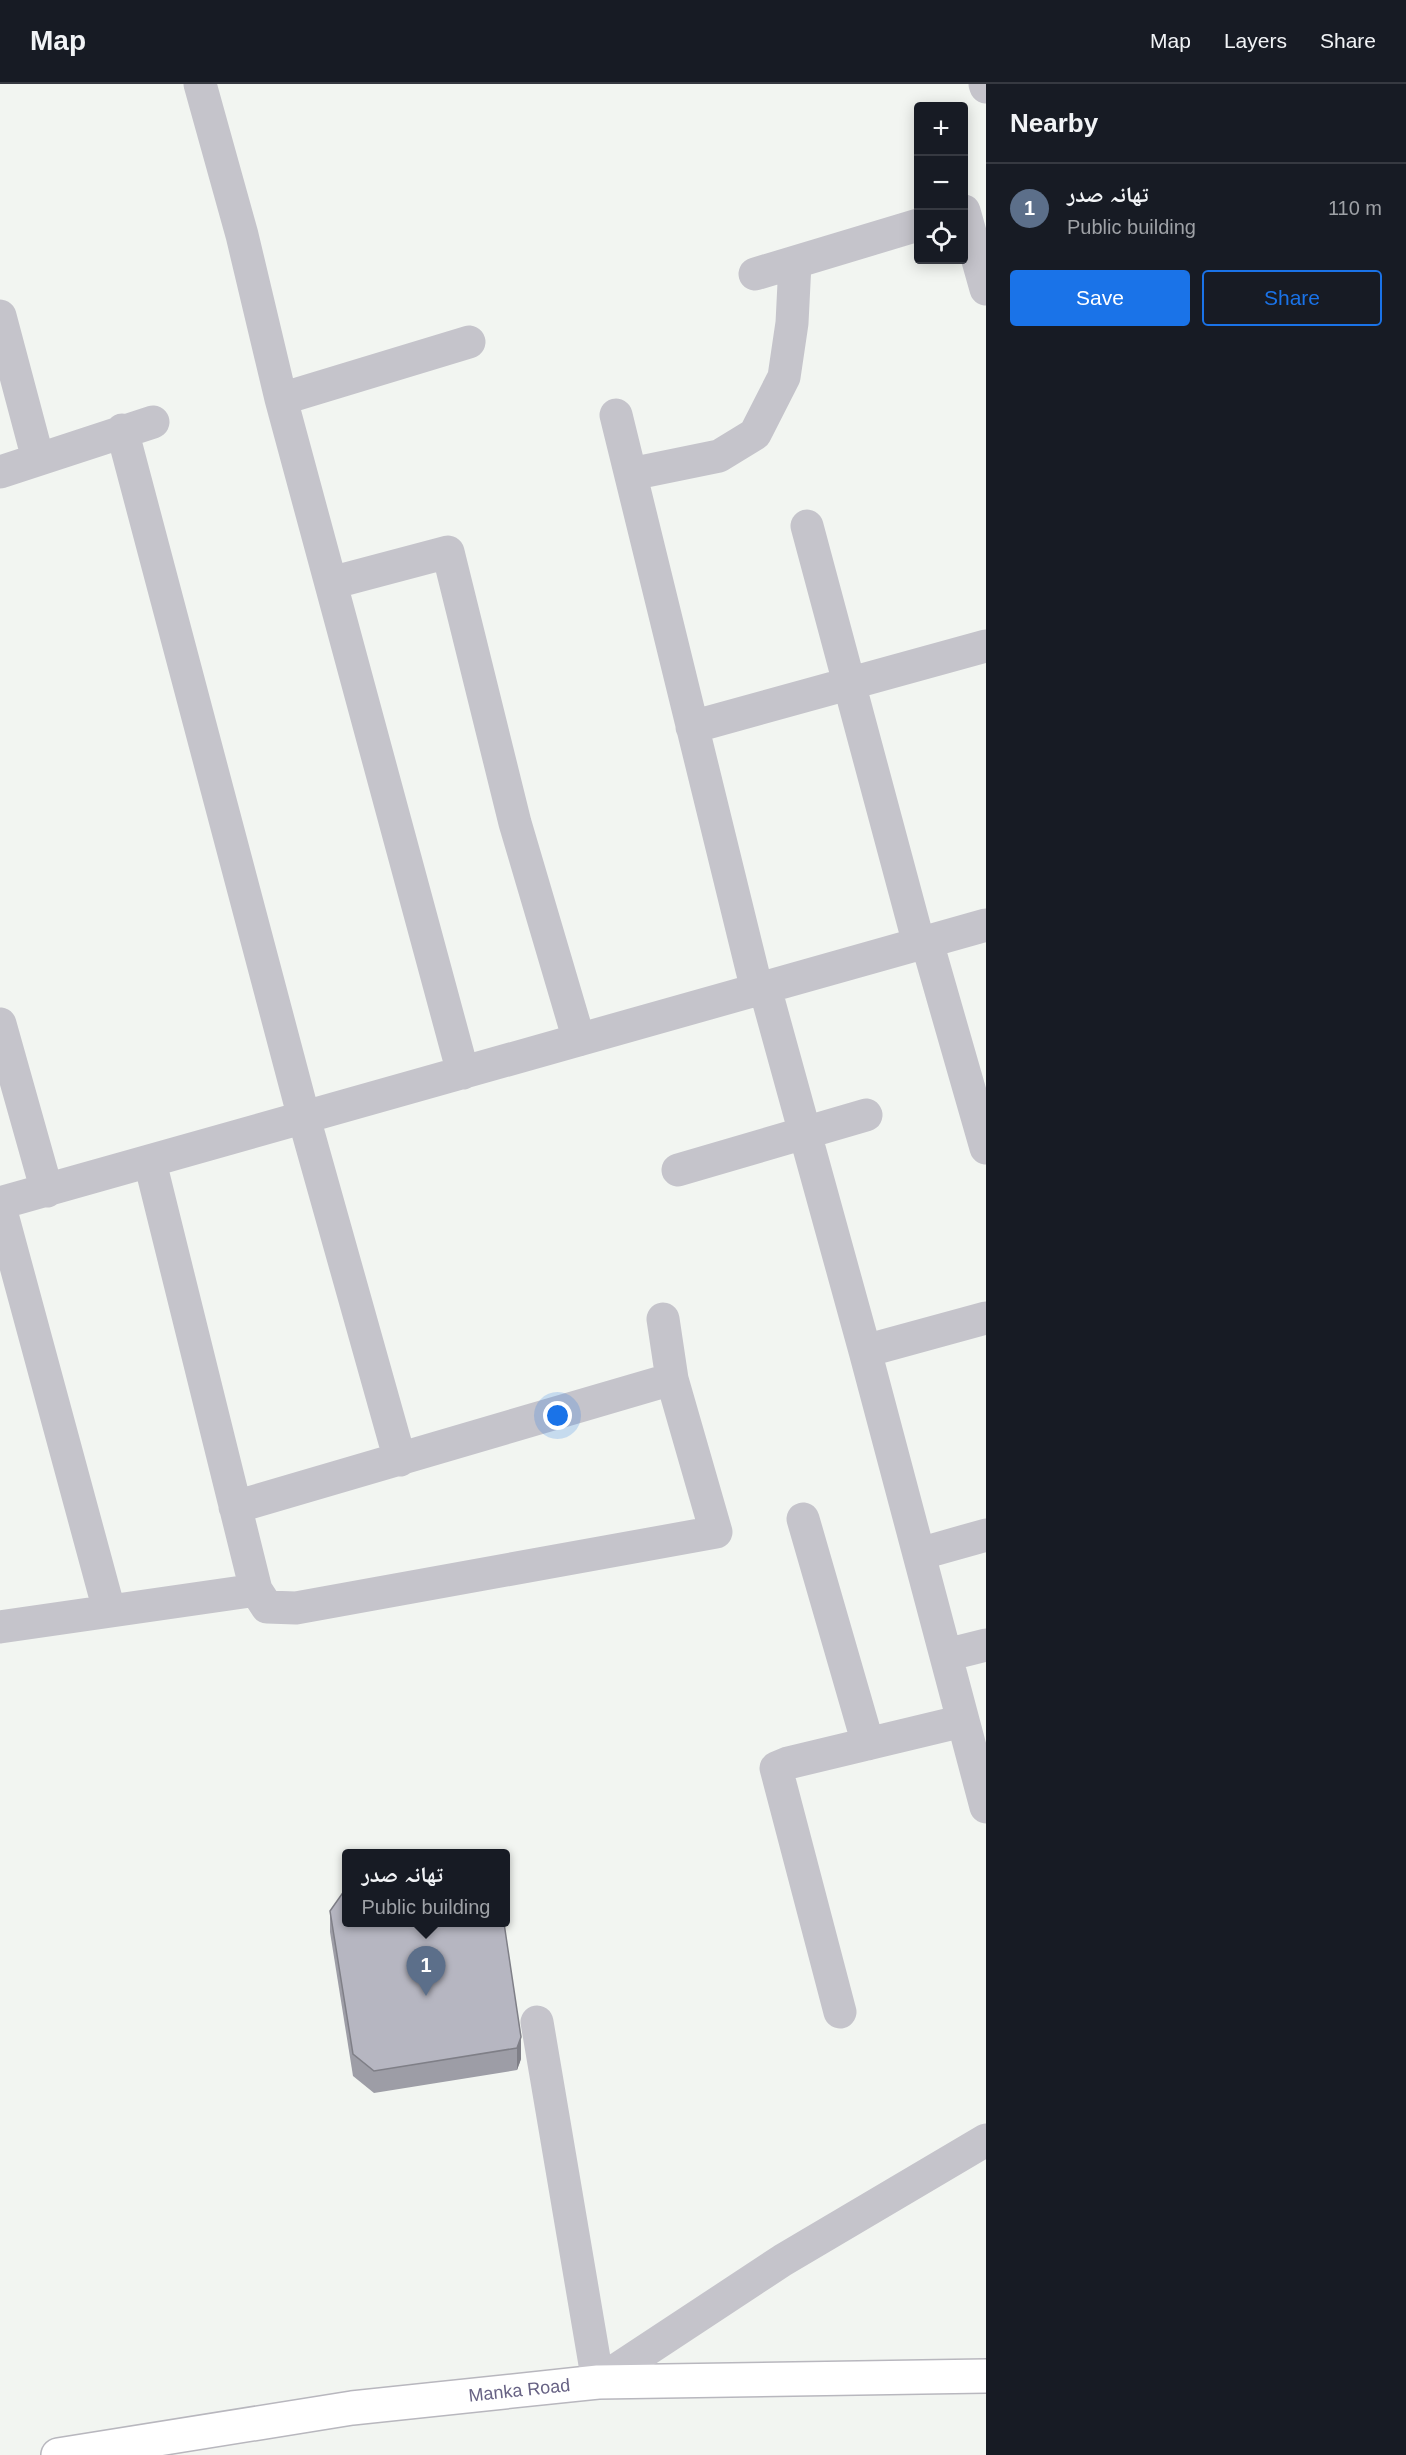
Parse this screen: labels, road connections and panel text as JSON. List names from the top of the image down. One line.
{"streets":{"main road":["Manka Road"]},"page":{"header":"Map","nav":["Map","Layers","Share"],"heading":"Nearby","map_buttons":["+","−"],"list":[{"mark":"1","name":"تھانہ صدر","note":"Public building","value":"110 m"}],"buttons":["Save","Share"],"popup":["تھانہ صدر","Public building"],"pins":"1"}}
